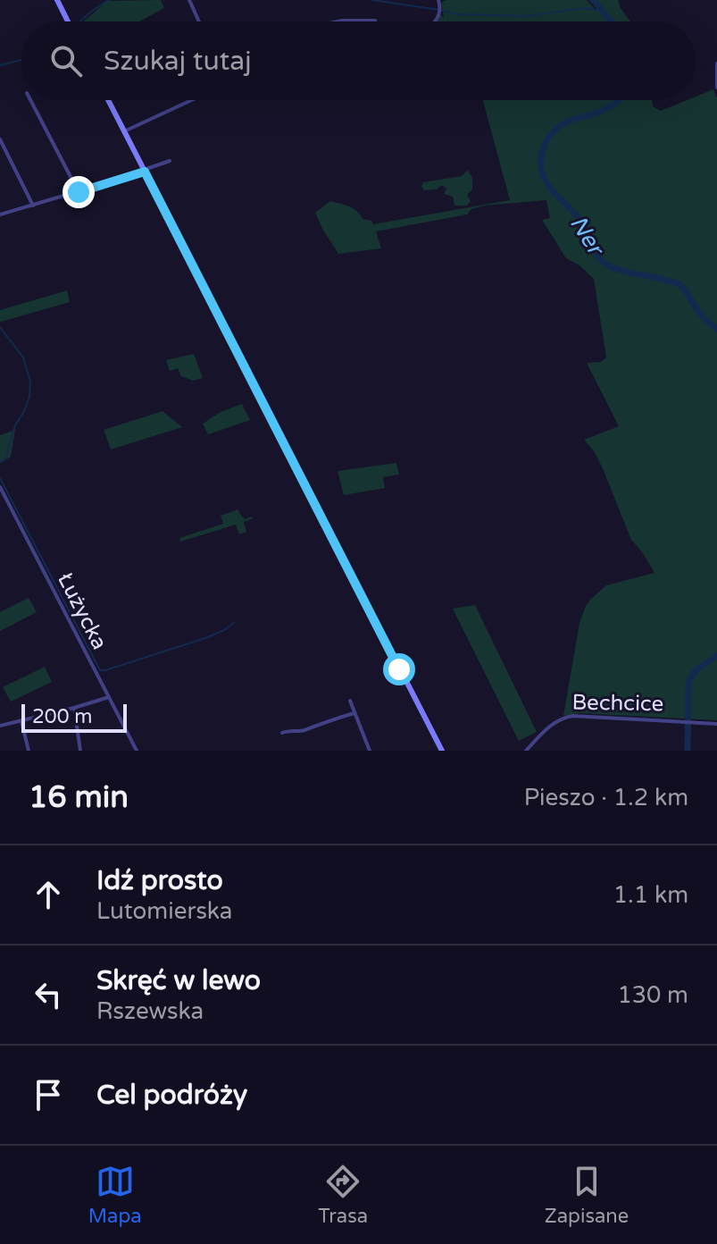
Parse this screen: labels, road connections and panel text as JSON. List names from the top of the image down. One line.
{"streets":{"street":["Łużycka","Bechcice"]},"water":["Ner"],"scale_bar":"200 m","page":{"search":"Szukaj tutaj","scale":"200 m","heading":["16 min","Pieszo · 1.2 km"],"list":[["Idź prosto","Lutomierska","1.1 km"],["Skręć w lewo","Rszewska","130 m"],"Cel podróży"],"nav":["Mapa","Trasa","Zapisane"]}}
